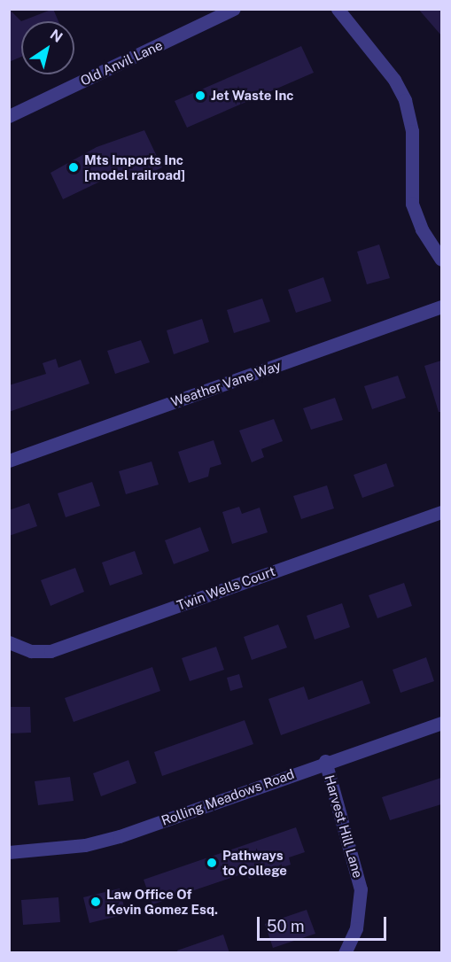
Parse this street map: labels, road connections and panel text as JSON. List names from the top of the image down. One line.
{"streets":{"street":["Old Anvil Lane","Weather Vane Way","Twin Wells Court","Rolling Meadows Road","Harvest Hill Lane"]},"crossings":[["Rolling Meadows Road","Harvest Hill Lane"]],"places":["Jet Waste Inc","Mts Imports Inc [model railroad]","Pathways to College","Law Office Of Kevin Gomez Esq."],"scale_bar":"50 m","north":"top right"}
